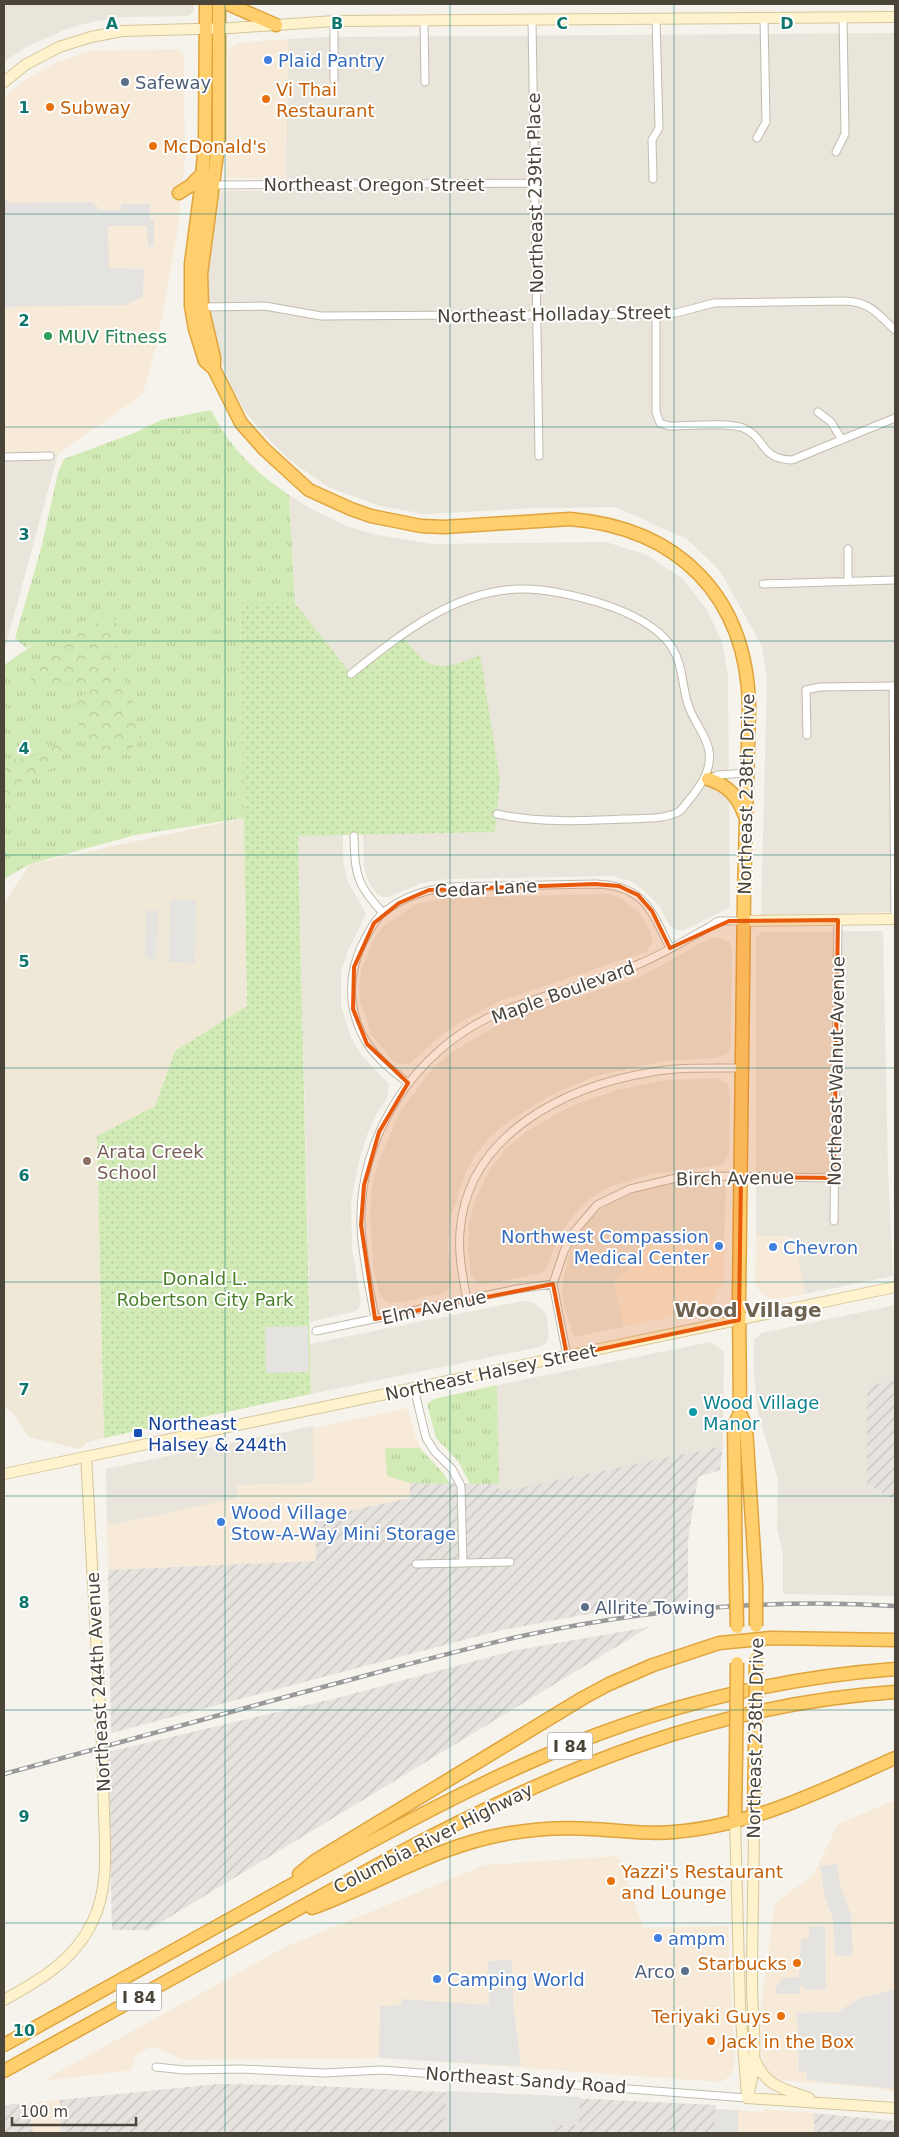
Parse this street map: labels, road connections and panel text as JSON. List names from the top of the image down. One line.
{"streets":{"highway":["Northeast 238th Drive","I 84","Columbia River Highway"],"main road":["Northeast Halsey Street","Northeast 244th Avenue","Northeast Sandy Road"],"street":["Northeast Oregon Street","Northeast 239th Place","Northeast Holladay Street","Cedar Lane","Maple Boulevard","Northeast Walnut Avenue","Birch Avenue","Elm Avenue"]},"crossings":[["Northeast Oregon Street","Northeast 239th Place"],["Northeast 239th Place","Northeast Holladay Street"],["Northeast Holladay Street","Northeast 238th Drive"],["Northeast 238th Drive","Maple Boulevard"],["Northeast 238th Drive","Birch Avenue"],["Northeast 238th Drive","Northeast Halsey Street"],["Northeast 238th Drive","Northeast Sandy Road"],["Cedar Lane","Maple Boulevard"],["Maple Boulevard","Elm Avenue"],["Northeast Walnut Avenue","Birch Avenue"],["Birch Avenue","Elm Avenue"],["Birch Avenue","Northeast Halsey Street"],["Northeast Halsey Street","Northeast 244th Avenue"]],"districts":["Wood Village"],"parks":["Donald L. Robertson City Park"],"places":{"other":["Plaid Pantry","Safeway","Vi Thai Restaurant","Subway","McDonald's","MUV Fitness","Arata Creek School","Northwest Compassion Medical Center","Chevron","Wood Village Manor","Wood Village Stow-A-Way Mini Storage","Allrite Towing","Yazzi's Restaurant and Lounge","ampm","Starbucks","Arco","Camping World","Teriyaki Guys","Jack in the Box"],"transit":["Northeast Halsey & 244th"]},"scale_bar":"100 m","grid":{"columns":["A","B","C","D"],"rows":["1","2","3","4","5","6","7","8","9","10"]}}
